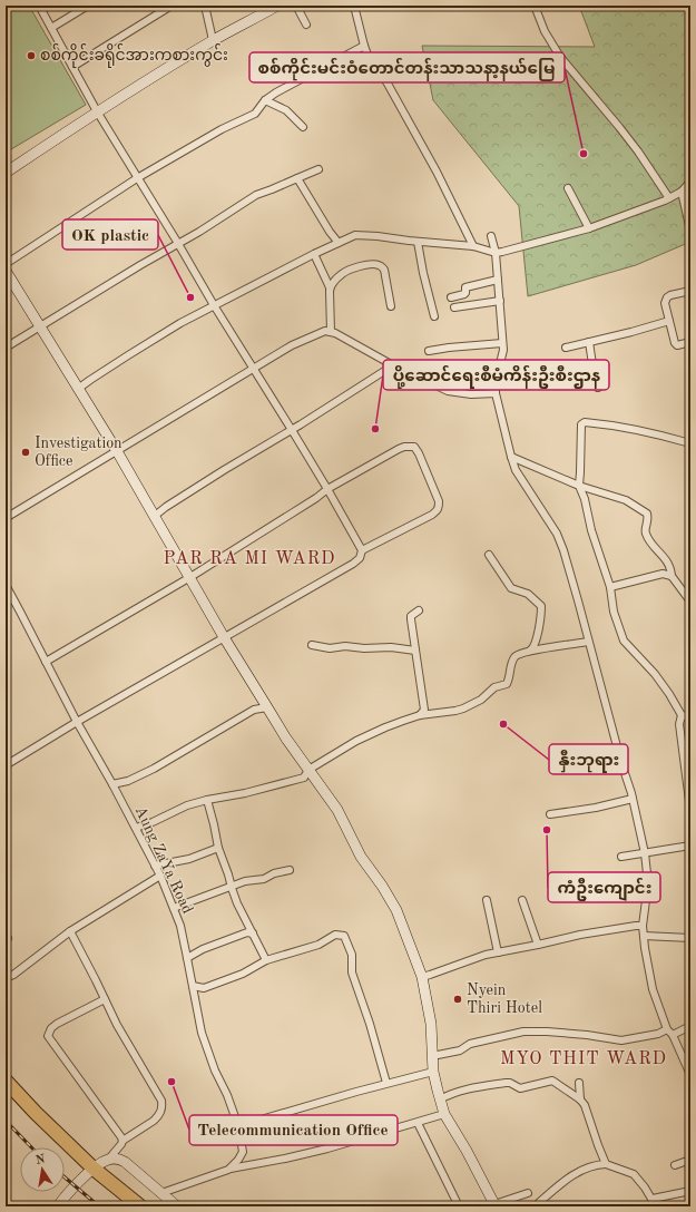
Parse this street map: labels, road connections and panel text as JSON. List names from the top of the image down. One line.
{"streets":{"street":["Aung ZaYa Road"]},"districts":["PAR RA MI WARD","MYO THIT WARD"],"places":["စစ်ကိုင်းခရိုင်အားကစားကွင်း","စစ်ကိုင်းမင်းဝံတောင်တန်းသာသနာ့နယ်မြေ","OK plastic","ပို့ဆောင်ရေးစီမံကိန်းဦးစီးဌာန","Investigation Office","နှီးဘုရား","ကံဦးကျောင်း","Nyein Thiri Hotel","Telecommunication Office"],"north":"top"}
